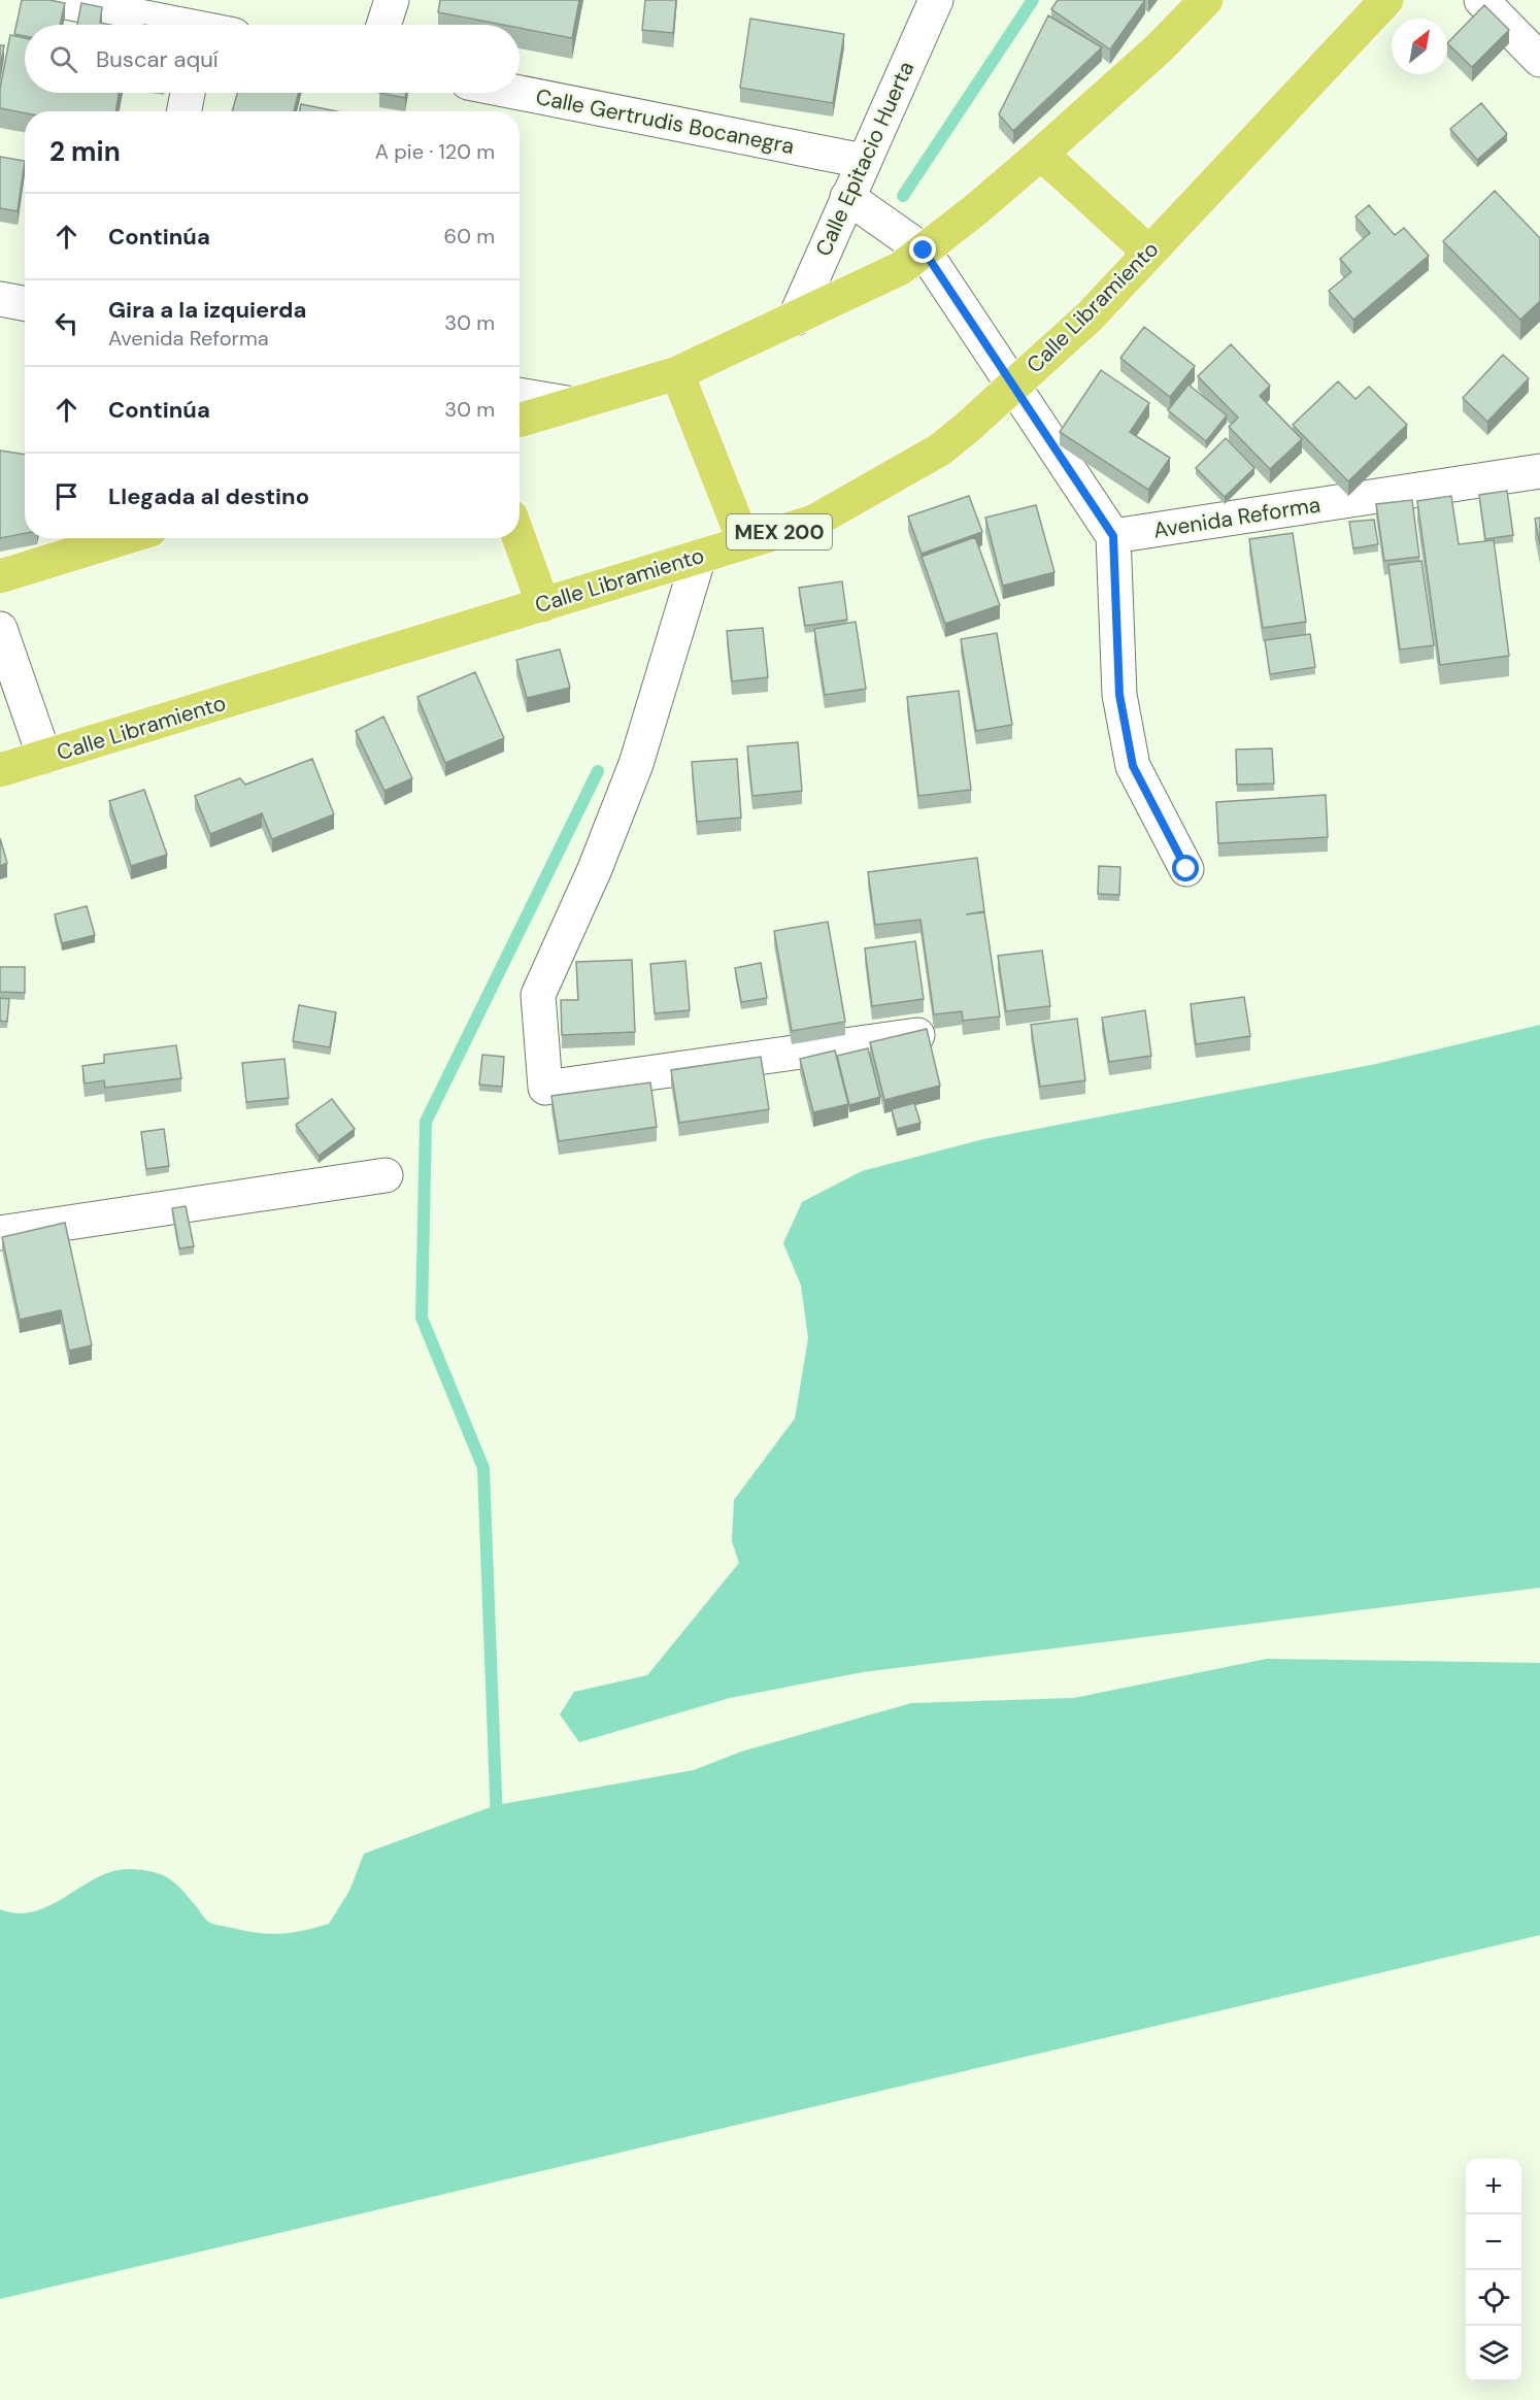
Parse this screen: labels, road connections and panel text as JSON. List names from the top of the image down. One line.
{"streets":{"highway":["Calle Libramiento","MEX 200"],"street":["Calle Gertrudis Bocanegra","Calle Epitacio Huerta","Avenida Reforma"]},"crossings":[["Calle Gertrudis Bocanegra","Calle Epitacio Huerta"]],"north":"top right","page":{"search":"Buscar aquí","heading":["2 min","A pie · 120 m"],"list":[["Continúa","60 m"],["Gira a la izquierda","Avenida Reforma","30 m"],["Continúa","30 m"],"Llegada al destino"],"map_buttons":["+","−"]}}
